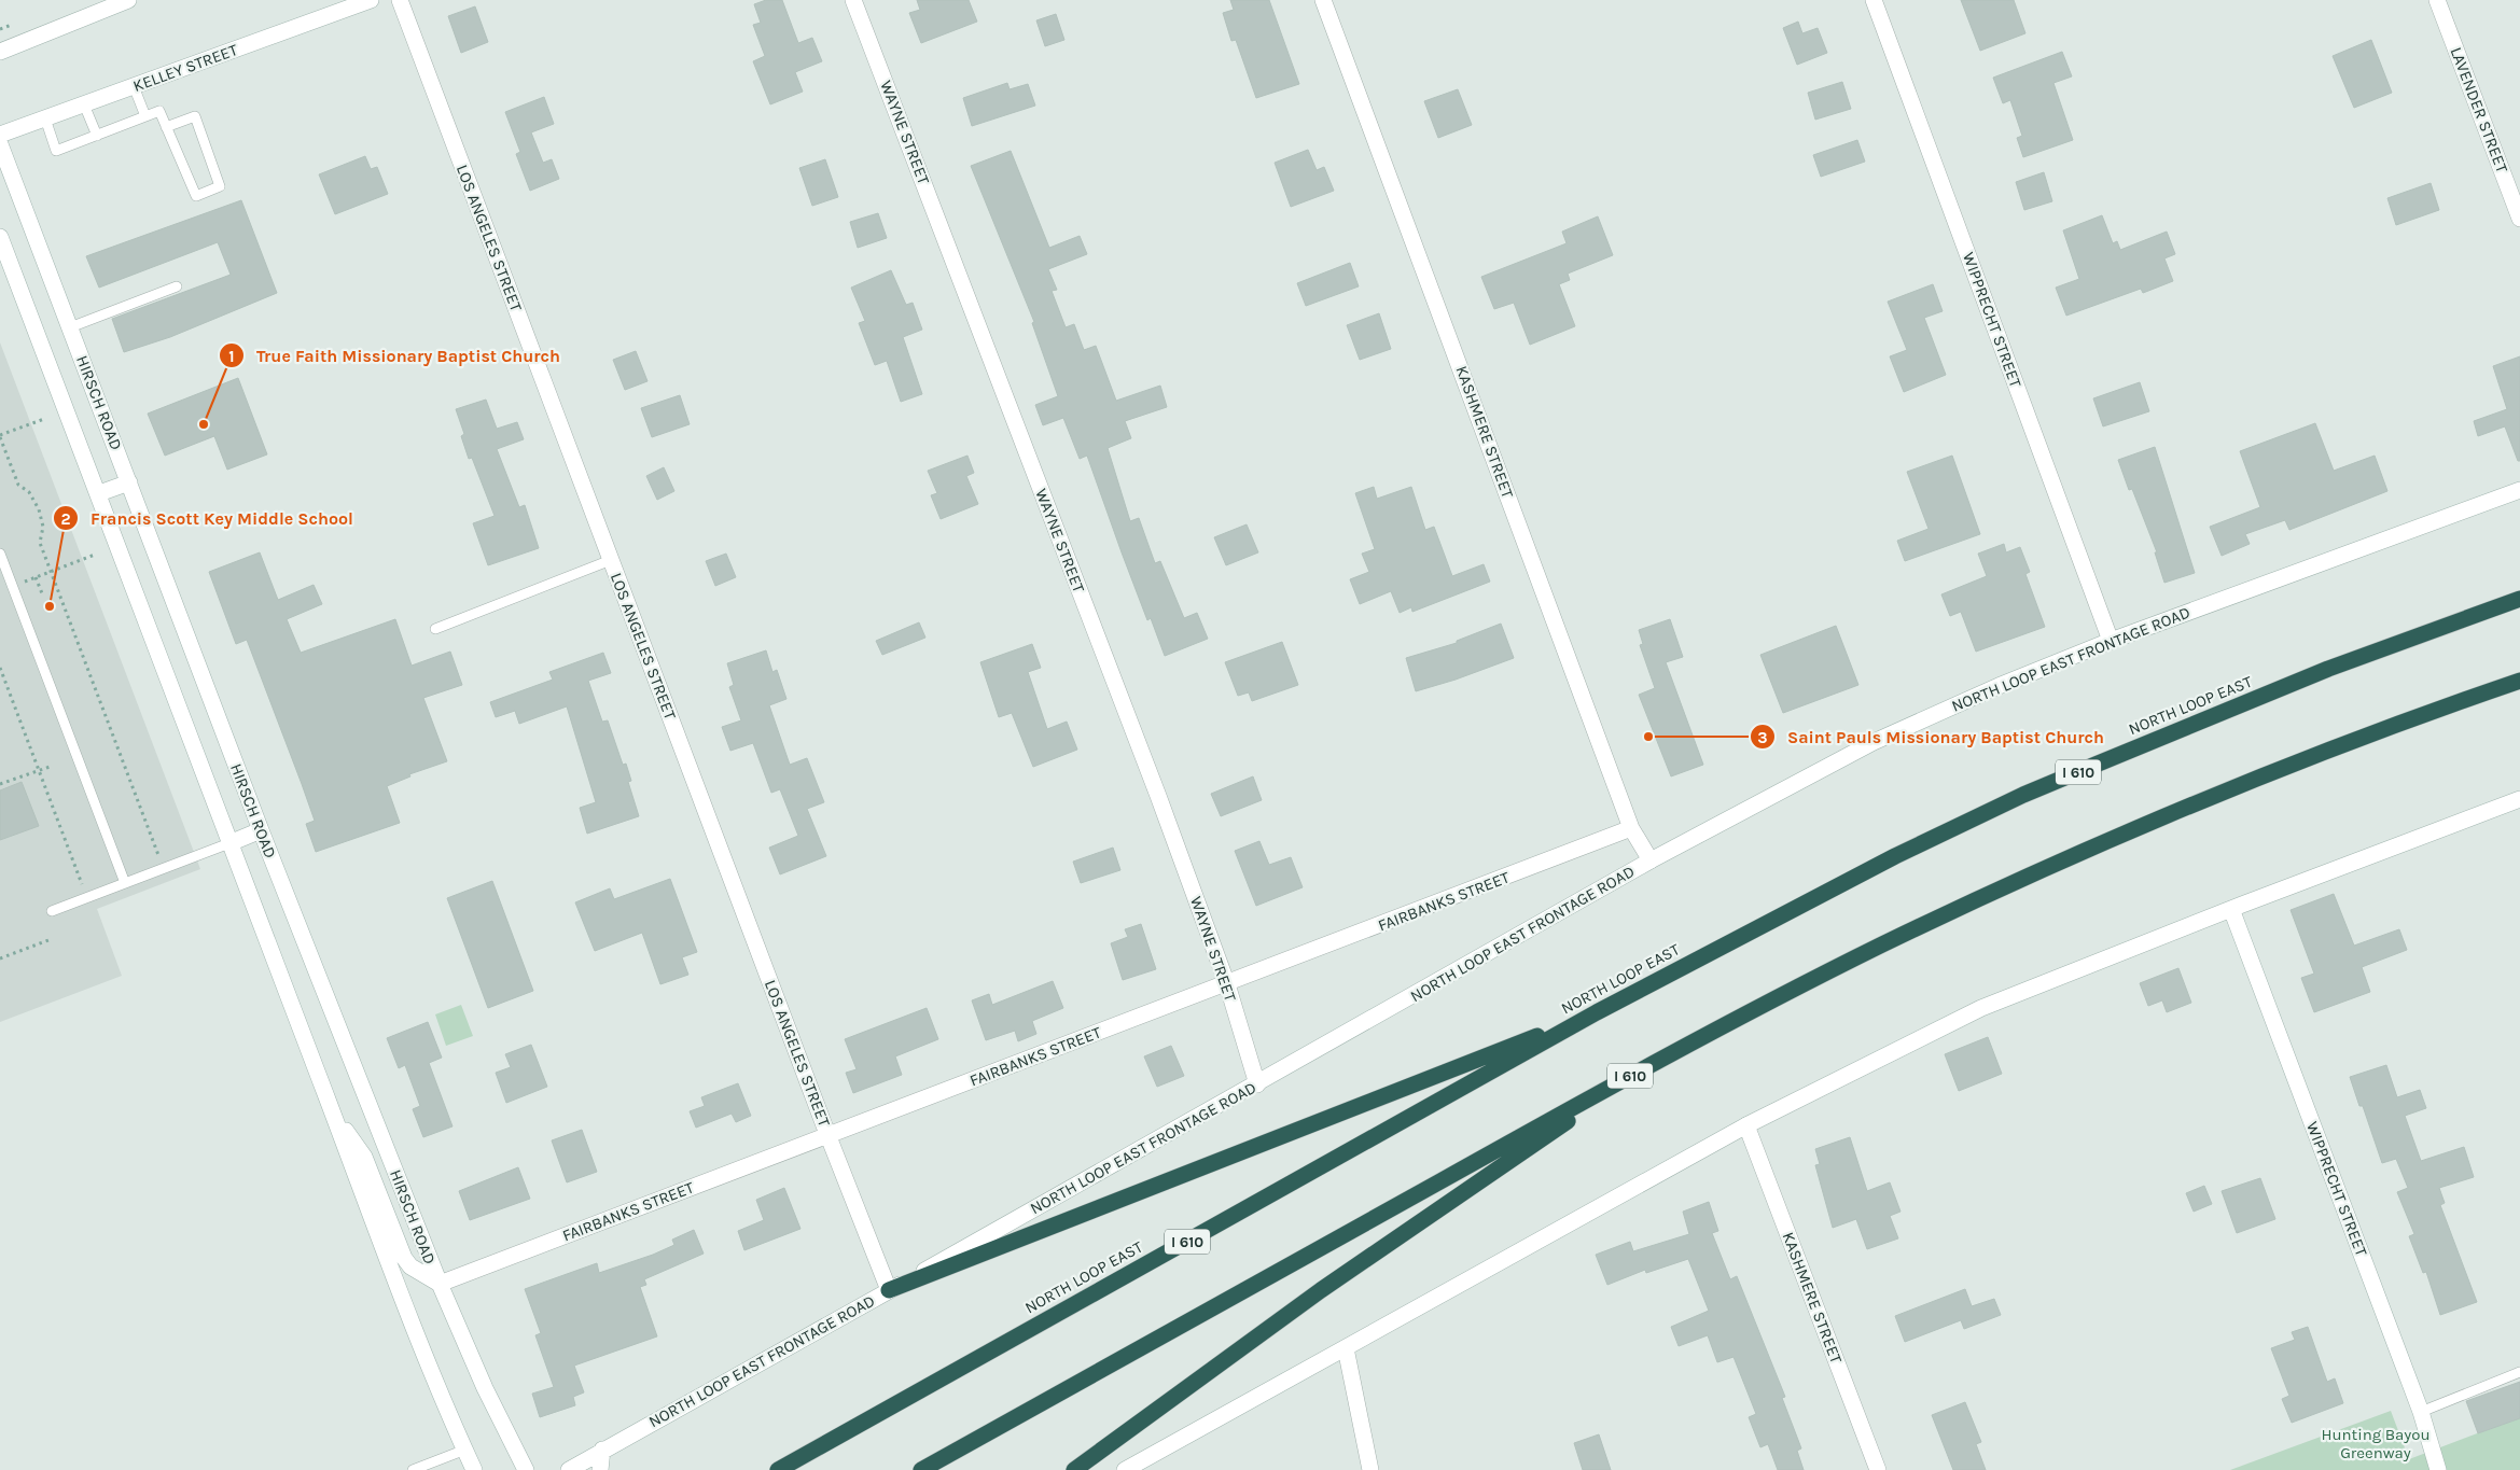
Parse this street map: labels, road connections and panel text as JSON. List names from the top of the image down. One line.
{"streets":{"highway":["NORTH LOOP EAST","I 610"],"main road":["KELLEY STREET","LAVENDER STREET","WAYNE STREET","LOS ANGELES STREET","WIPPRECHT STREET","HIRSCH ROAD","KASHMERE STREET","NORTH LOOP EAST FRONTAGE ROAD","FAIRBANKS STREET"]},"crossings":[["WAYNE STREET","NORTH LOOP EAST FRONTAGE ROAD"],["WAYNE STREET","FAIRBANKS STREET"],["LOS ANGELES STREET","NORTH LOOP EAST FRONTAGE ROAD"],["LOS ANGELES STREET","FAIRBANKS STREET"],["WIPPRECHT STREET","NORTH LOOP EAST FRONTAGE ROAD"],["HIRSCH ROAD","FAIRBANKS STREET"],["KASHMERE STREET","NORTH LOOP EAST FRONTAGE ROAD"],["KASHMERE STREET","FAIRBANKS STREET"]],"parks":["Hunting Bayou Greenway"],"places":["True Faith Missionary Baptist Church","Francis Scott Key Middle School","Saint Pauls Missionary Baptist Church"]}
